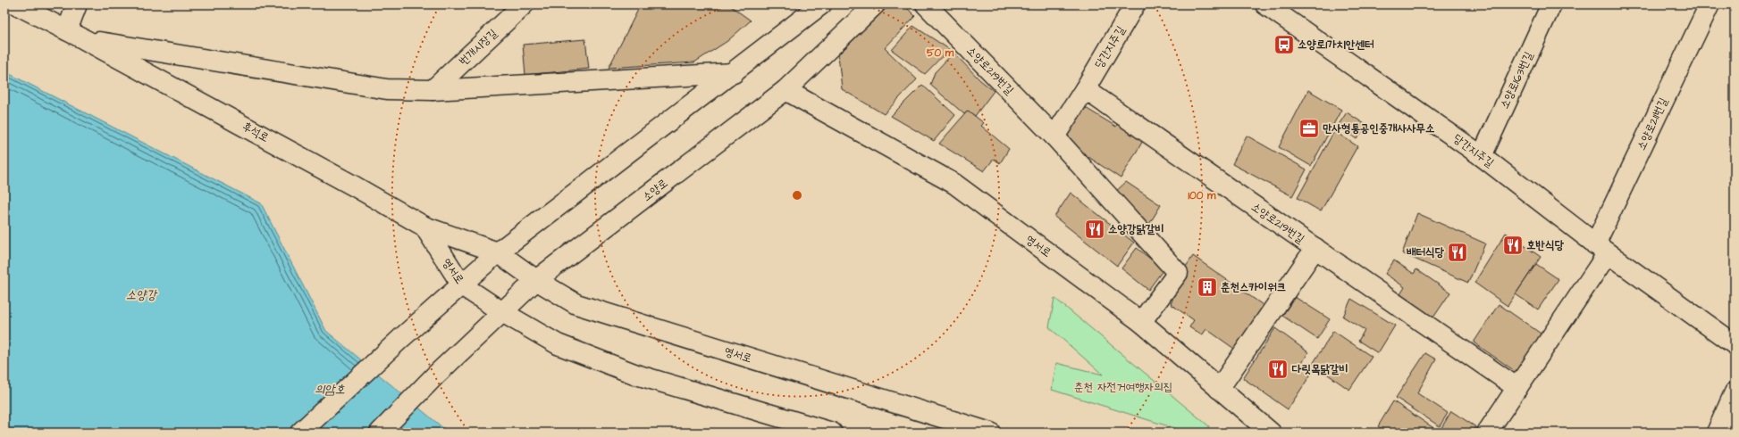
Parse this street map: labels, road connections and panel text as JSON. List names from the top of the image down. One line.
{"streets":{"street":["번개시장길","당간지주길","소양로219번길","소양로163번길","소양로211번길","후석로","소양로","영서로"]},"crossings":[["당간지주길","소양로219번길"],["당간지주길","소양로163번길"],["당간지주길","소양로211번길"],["소양로219번길","영서로"],["후석로","영서로"],["소양로","영서로"]],"water":["소양강","의암호"],"parks":["춘천 자전거여행자의집"],"places":{"bus stop":["소양로1가치안센터"],"office":["만사형통공인중개사사무소"],"restaurant":["소양강닭갈비","호반식당","배터식당","다릿목닭갈비"],"building":["춘천스카이워크"]},"rings":["50 m","100 m"]}
